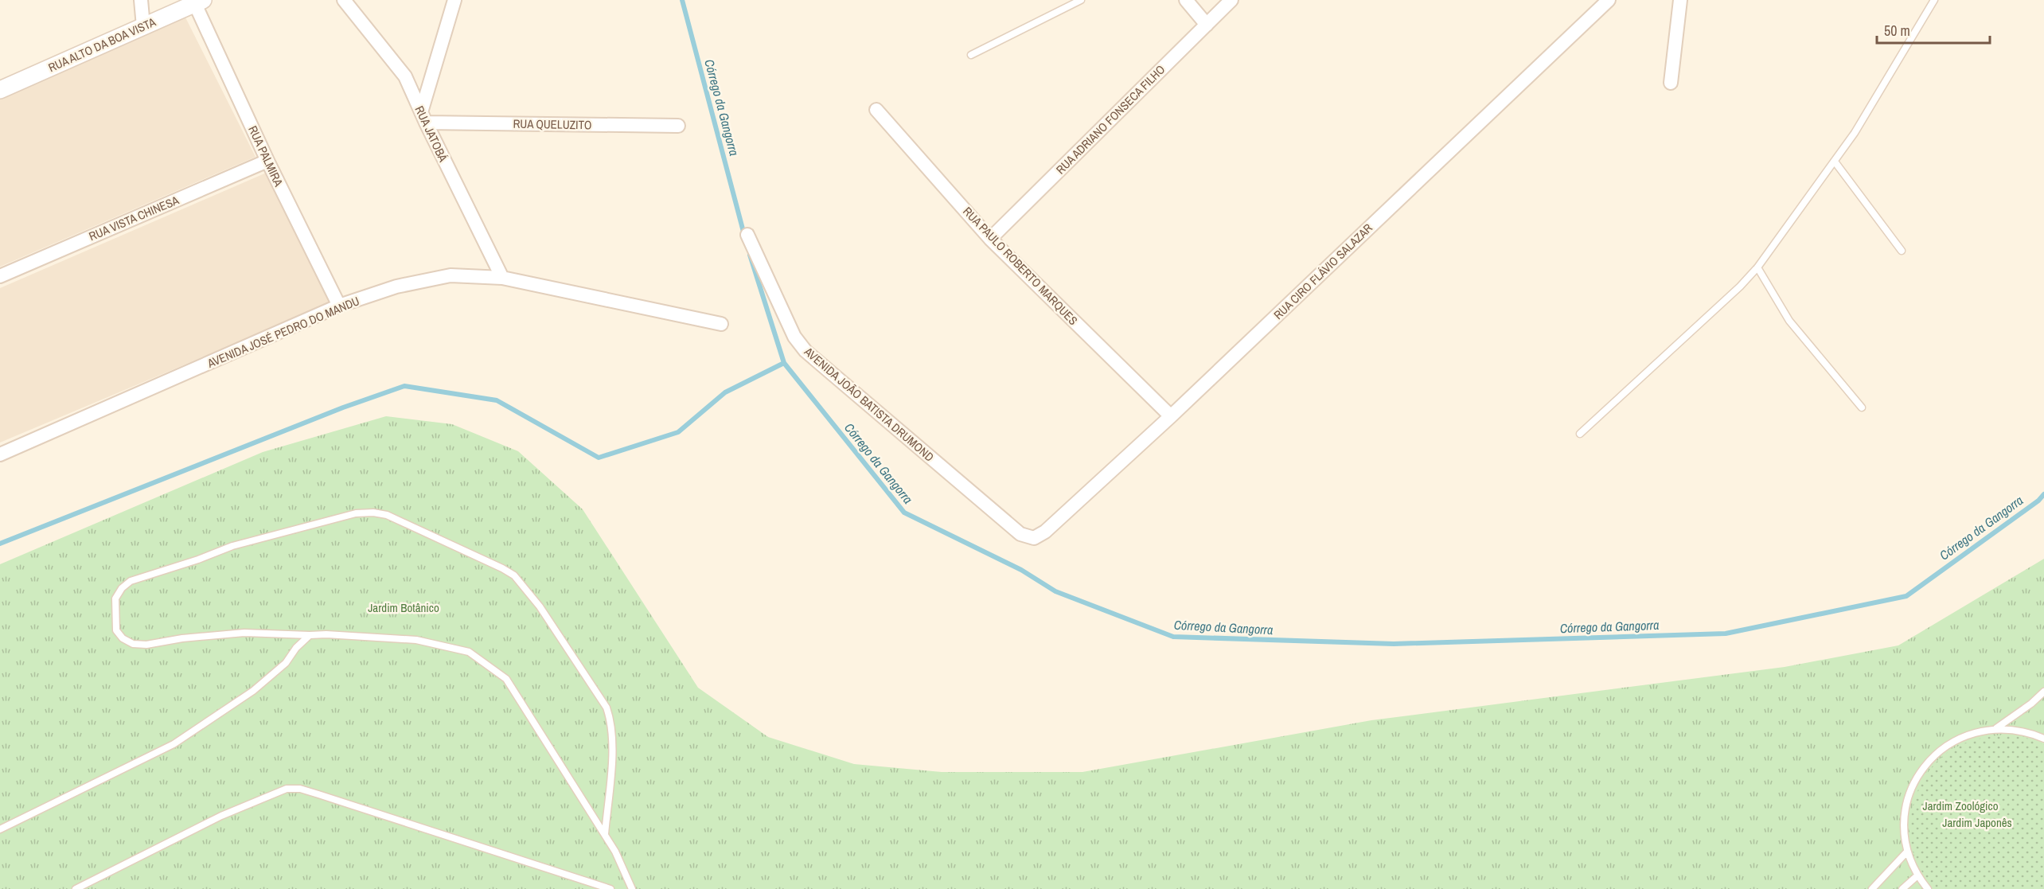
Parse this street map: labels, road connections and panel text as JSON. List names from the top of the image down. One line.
{"streets":{"street":["RUA ALTO DA BOA VISTA","RUA ADRIANO FONSECA FILHO","RUA QUELUZITO","RUA JATOBÁ","RUA PALMIRA","RUA VISTA CHINESA","RUA PAULO ROBERTO MARQUES","RUA CIRO FLÁVIO SALAZAR","AVENIDA JOSÉ PEDRO DO MANDU","AVENIDA JOÃO BATISTA DRUMOND"]},"crossings":[["RUA ALTO DA BOA VISTA","RUA PALMIRA"],["RUA ADRIANO FONSECA FILHO","RUA PAULO ROBERTO MARQUES"],["RUA QUELUZITO","RUA JATOBÁ"],["RUA JATOBÁ","AVENIDA JOSÉ PEDRO DO MANDU"],["RUA PALMIRA","RUA VISTA CHINESA"],["RUA PALMIRA","AVENIDA JOSÉ PEDRO DO MANDU"],["RUA PAULO ROBERTO MARQUES","RUA CIRO FLÁVIO SALAZAR"],["RUA CIRO FLÁVIO SALAZAR","AVENIDA JOÃO BATISTA DRUMOND"]],"water":["Córrego da Gangorra"],"parks":["Jardim Botânico","Jardim Zoológico","Jardim Japonês"],"scale_bar":"50 m"}
